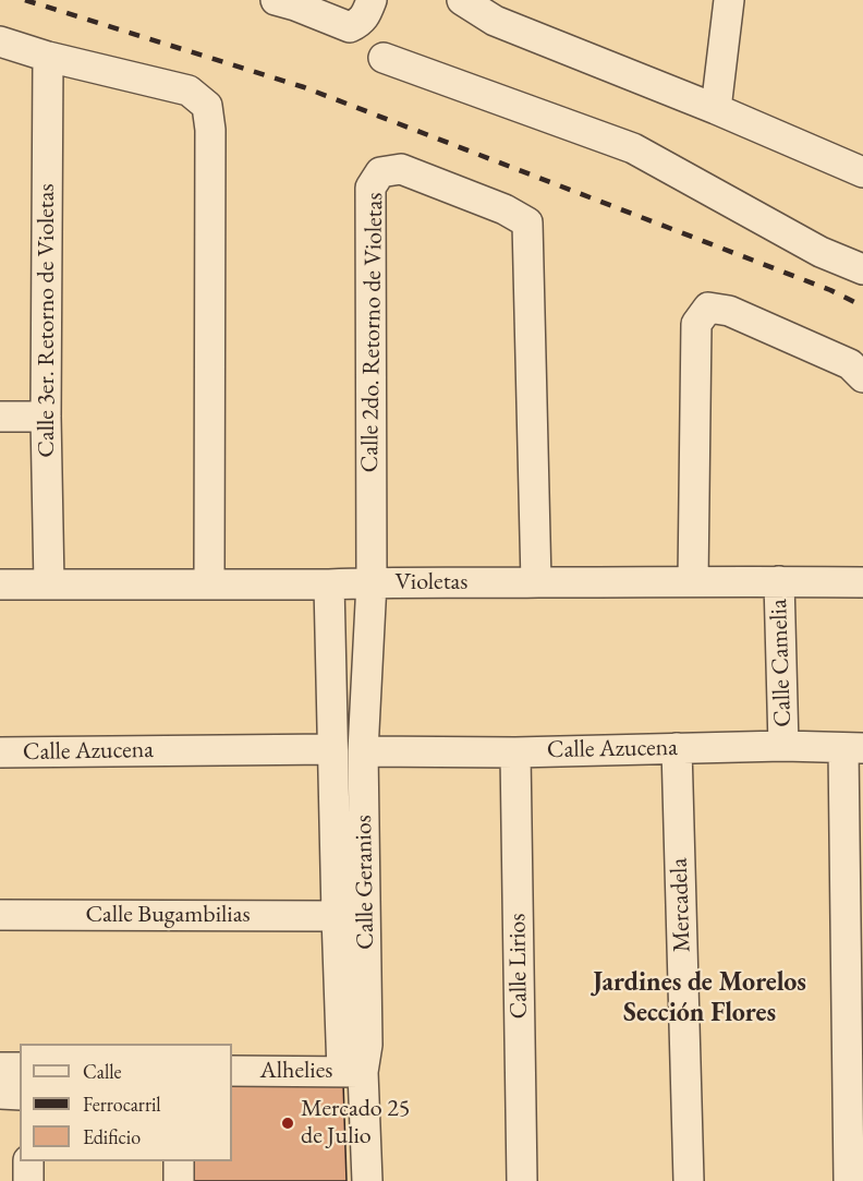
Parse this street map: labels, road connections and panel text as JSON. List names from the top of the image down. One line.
{"streets":{"street":["Calle 3er. Retorno de Violetas","Calle 2do. Retorno de Violetas","Violetas","Calle Camelia","Calle Azucena","Calle Geranios","Mercadela","Calle Bugambilias","Calle Lirios","Alhelies"]},"crossings":[["Calle 3er. Retorno de Violetas","Violetas"],["Calle 2do. Retorno de Violetas","Violetas"],["Calle 2do. Retorno de Violetas","Calle Geranios"],["Violetas","Calle Camelia"],["Violetas","Calle Geranios"],["Calle Camelia","Calle Azucena"],["Calle Azucena","Calle Geranios"],["Calle Azucena","Mercadela"],["Calle Azucena","Calle Lirios"],["Calle Geranios","Calle Bugambilias"],["Calle Geranios","Alhelies"]],"districts":["Jardines de Morelos Sección Flores"],"places":["Mercado 25 de Julio"],"legend":["Calle","Ferrocarril","Edificio"]}
